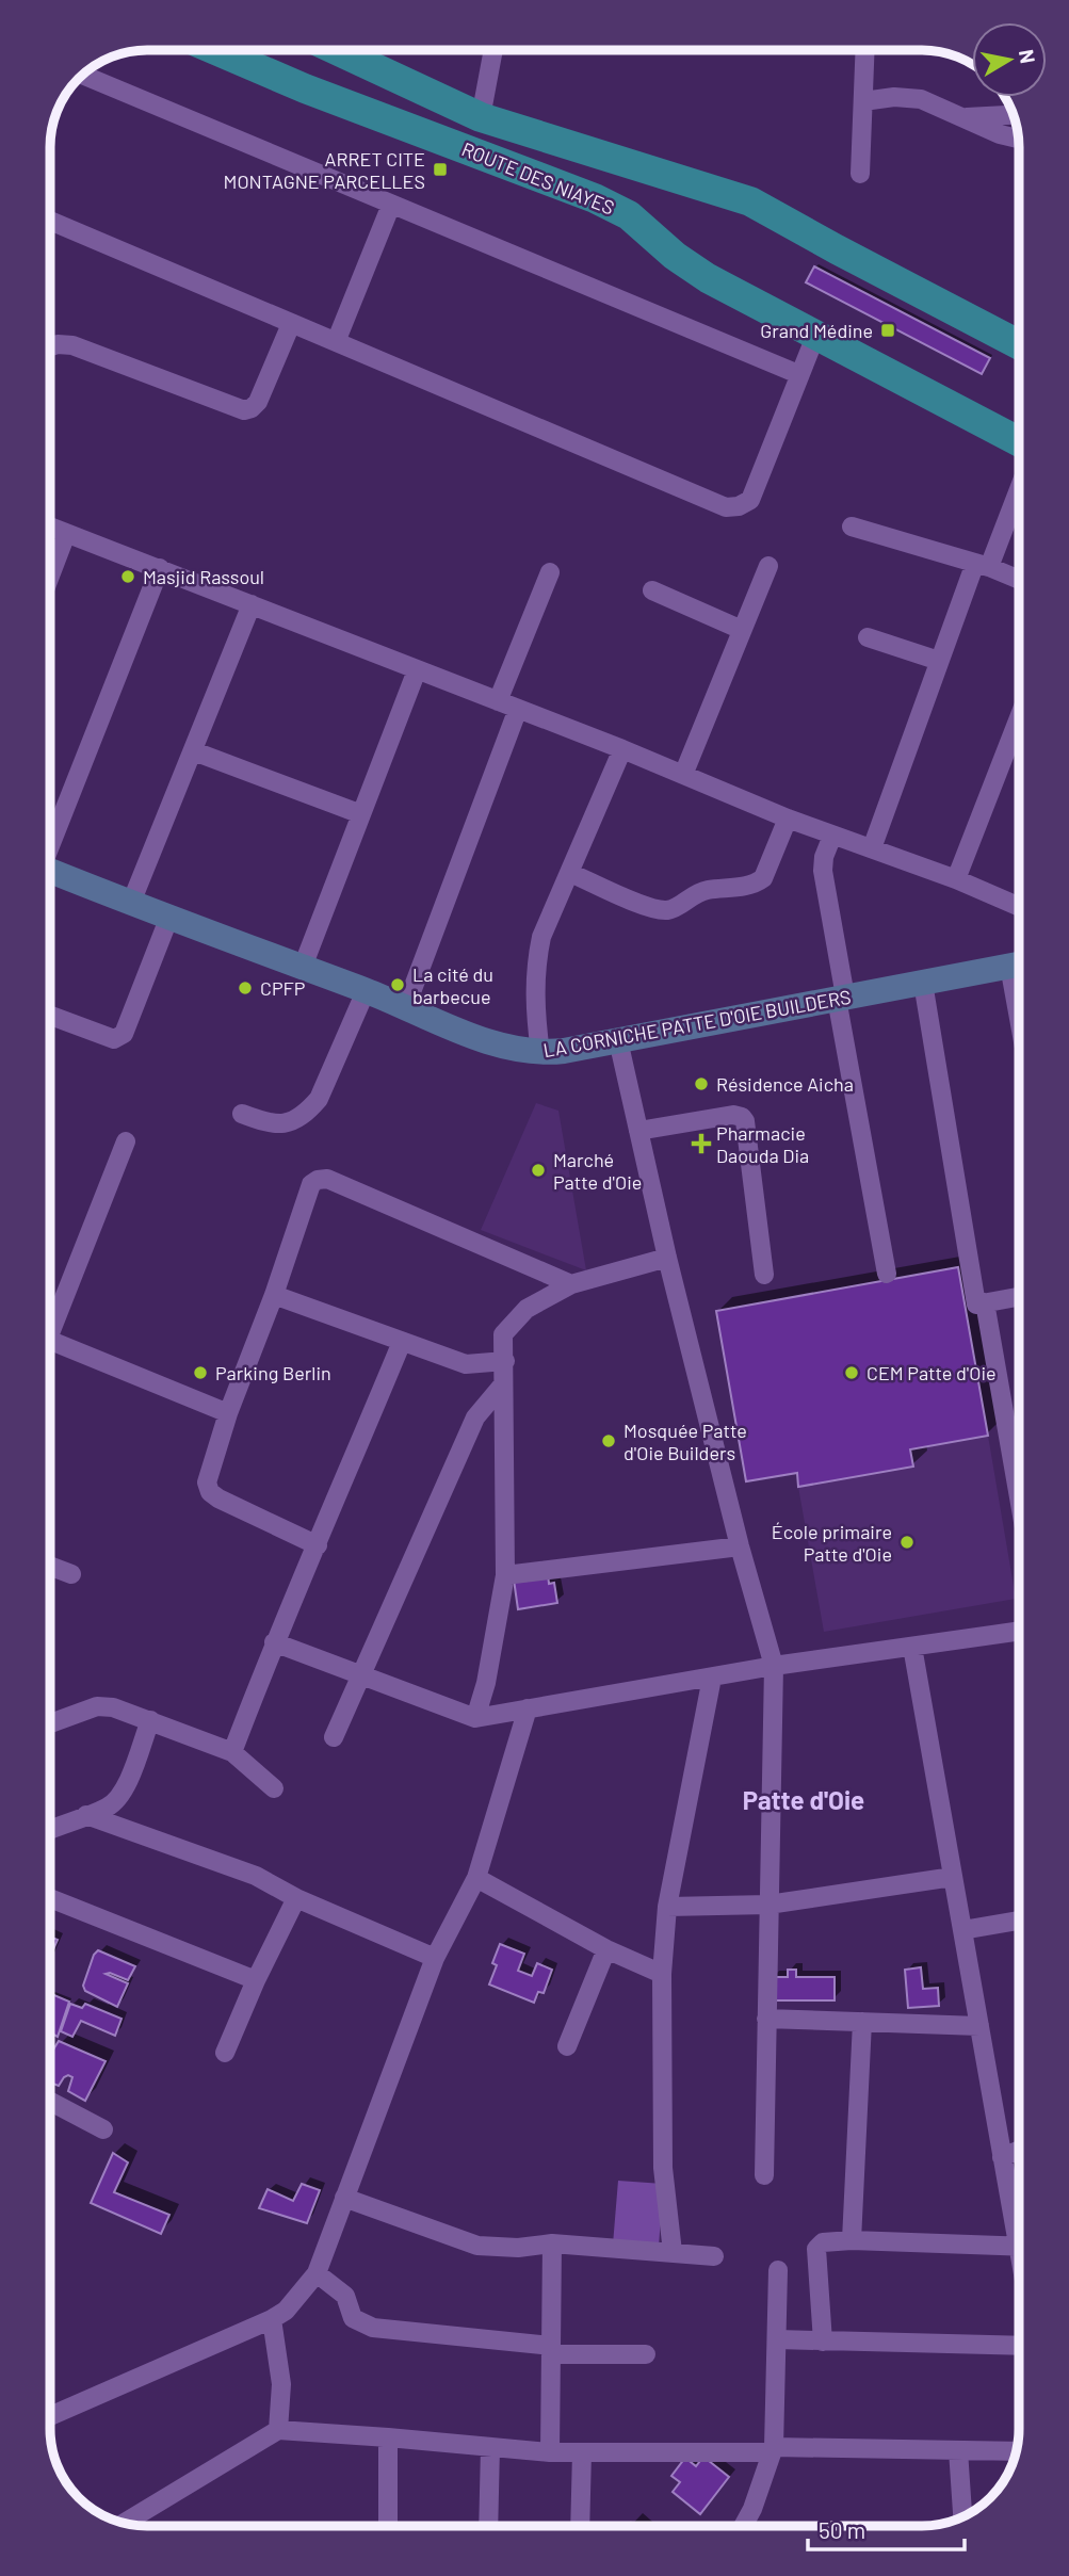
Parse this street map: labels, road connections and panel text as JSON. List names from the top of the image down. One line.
{"streets":{"main road":["ROUTE DES NIAYES"],"street":["LA CORNICHE PATTE D'OIE BUILDERS"]},"districts":["Patte d'Oie"],"places":{"transit":["ARRET CITE MONTAGNE PARCELLES","Grand Médine"],"other":["Masjid Rassoul","La cité du barbecue","CPFP","Résidence Aicha","Marché Patte d'Oie","Parking Berlin","CEM Patte d'Oie","Mosquée Patte d'Oie Builders","École primaire Patte d'Oie"],"health":["Pharmacie Daouda Dia"]},"scale_bar":"50 m","north":"right"}
